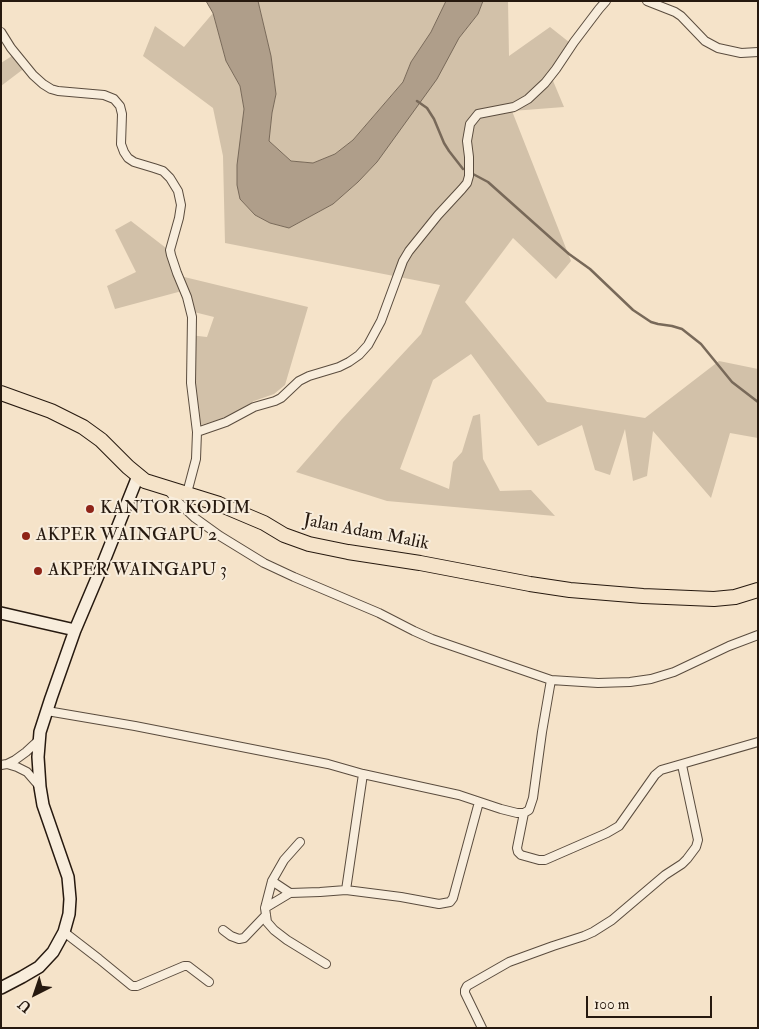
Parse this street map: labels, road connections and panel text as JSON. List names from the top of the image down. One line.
{"streets":{"highway":["Jalan Adam Malik"]},"places":["KANTOR KODIM","AKPER WAINGAPU 2","AKPER WAINGAPU 3"],"scale_bar":"100 m","north":"bottom left"}
